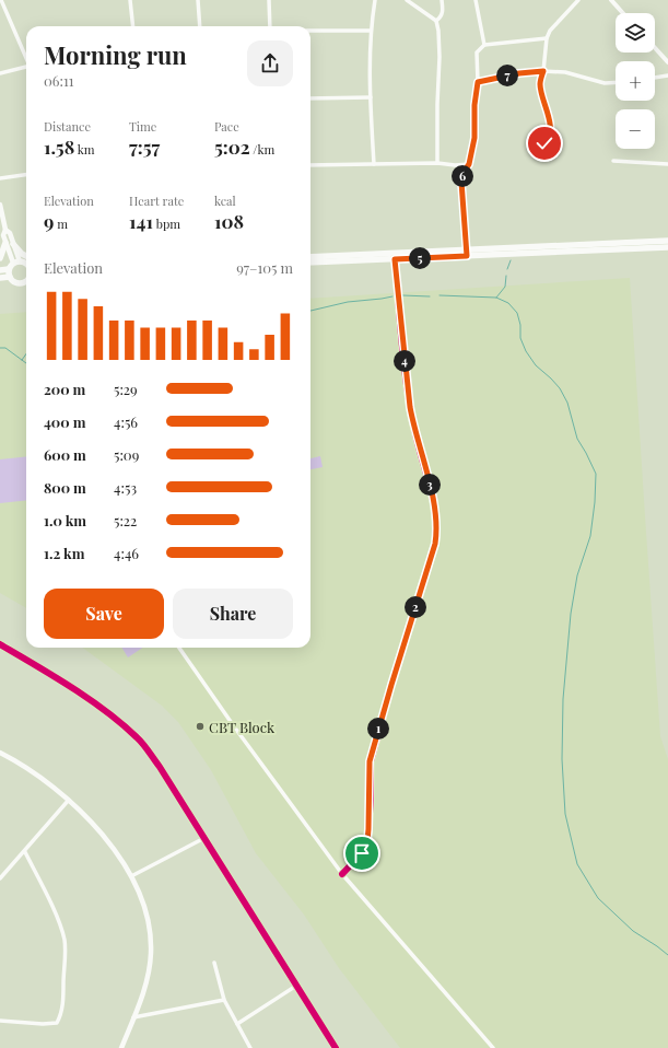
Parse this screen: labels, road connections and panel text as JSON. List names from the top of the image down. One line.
{"places":["CBT Block"],"page":{"map_buttons":["+","−"],"heading":["Morning run","06:11"],"pins":["7","6","5","4","3","2","1"],"stats":[["Distance","1.58 km"],["Time","7:57"],["Pace","5:02 /km"],["Elevation","9 m"],["Heart rate","141 bpm"],["kcal","108"]],"chart":["Elevation","97–105 m"],"list":[{"name":"200 m","note":"5:29"},{"name":"400 m","note":"4:56"},{"name":"600 m","note":"5:09"},{"name":"800 m","note":"4:53"},{"name":"1.0 km","note":"5:22"},{"name":"1.2 km","note":"4:46"}],"buttons":["Save","Share"]}}
